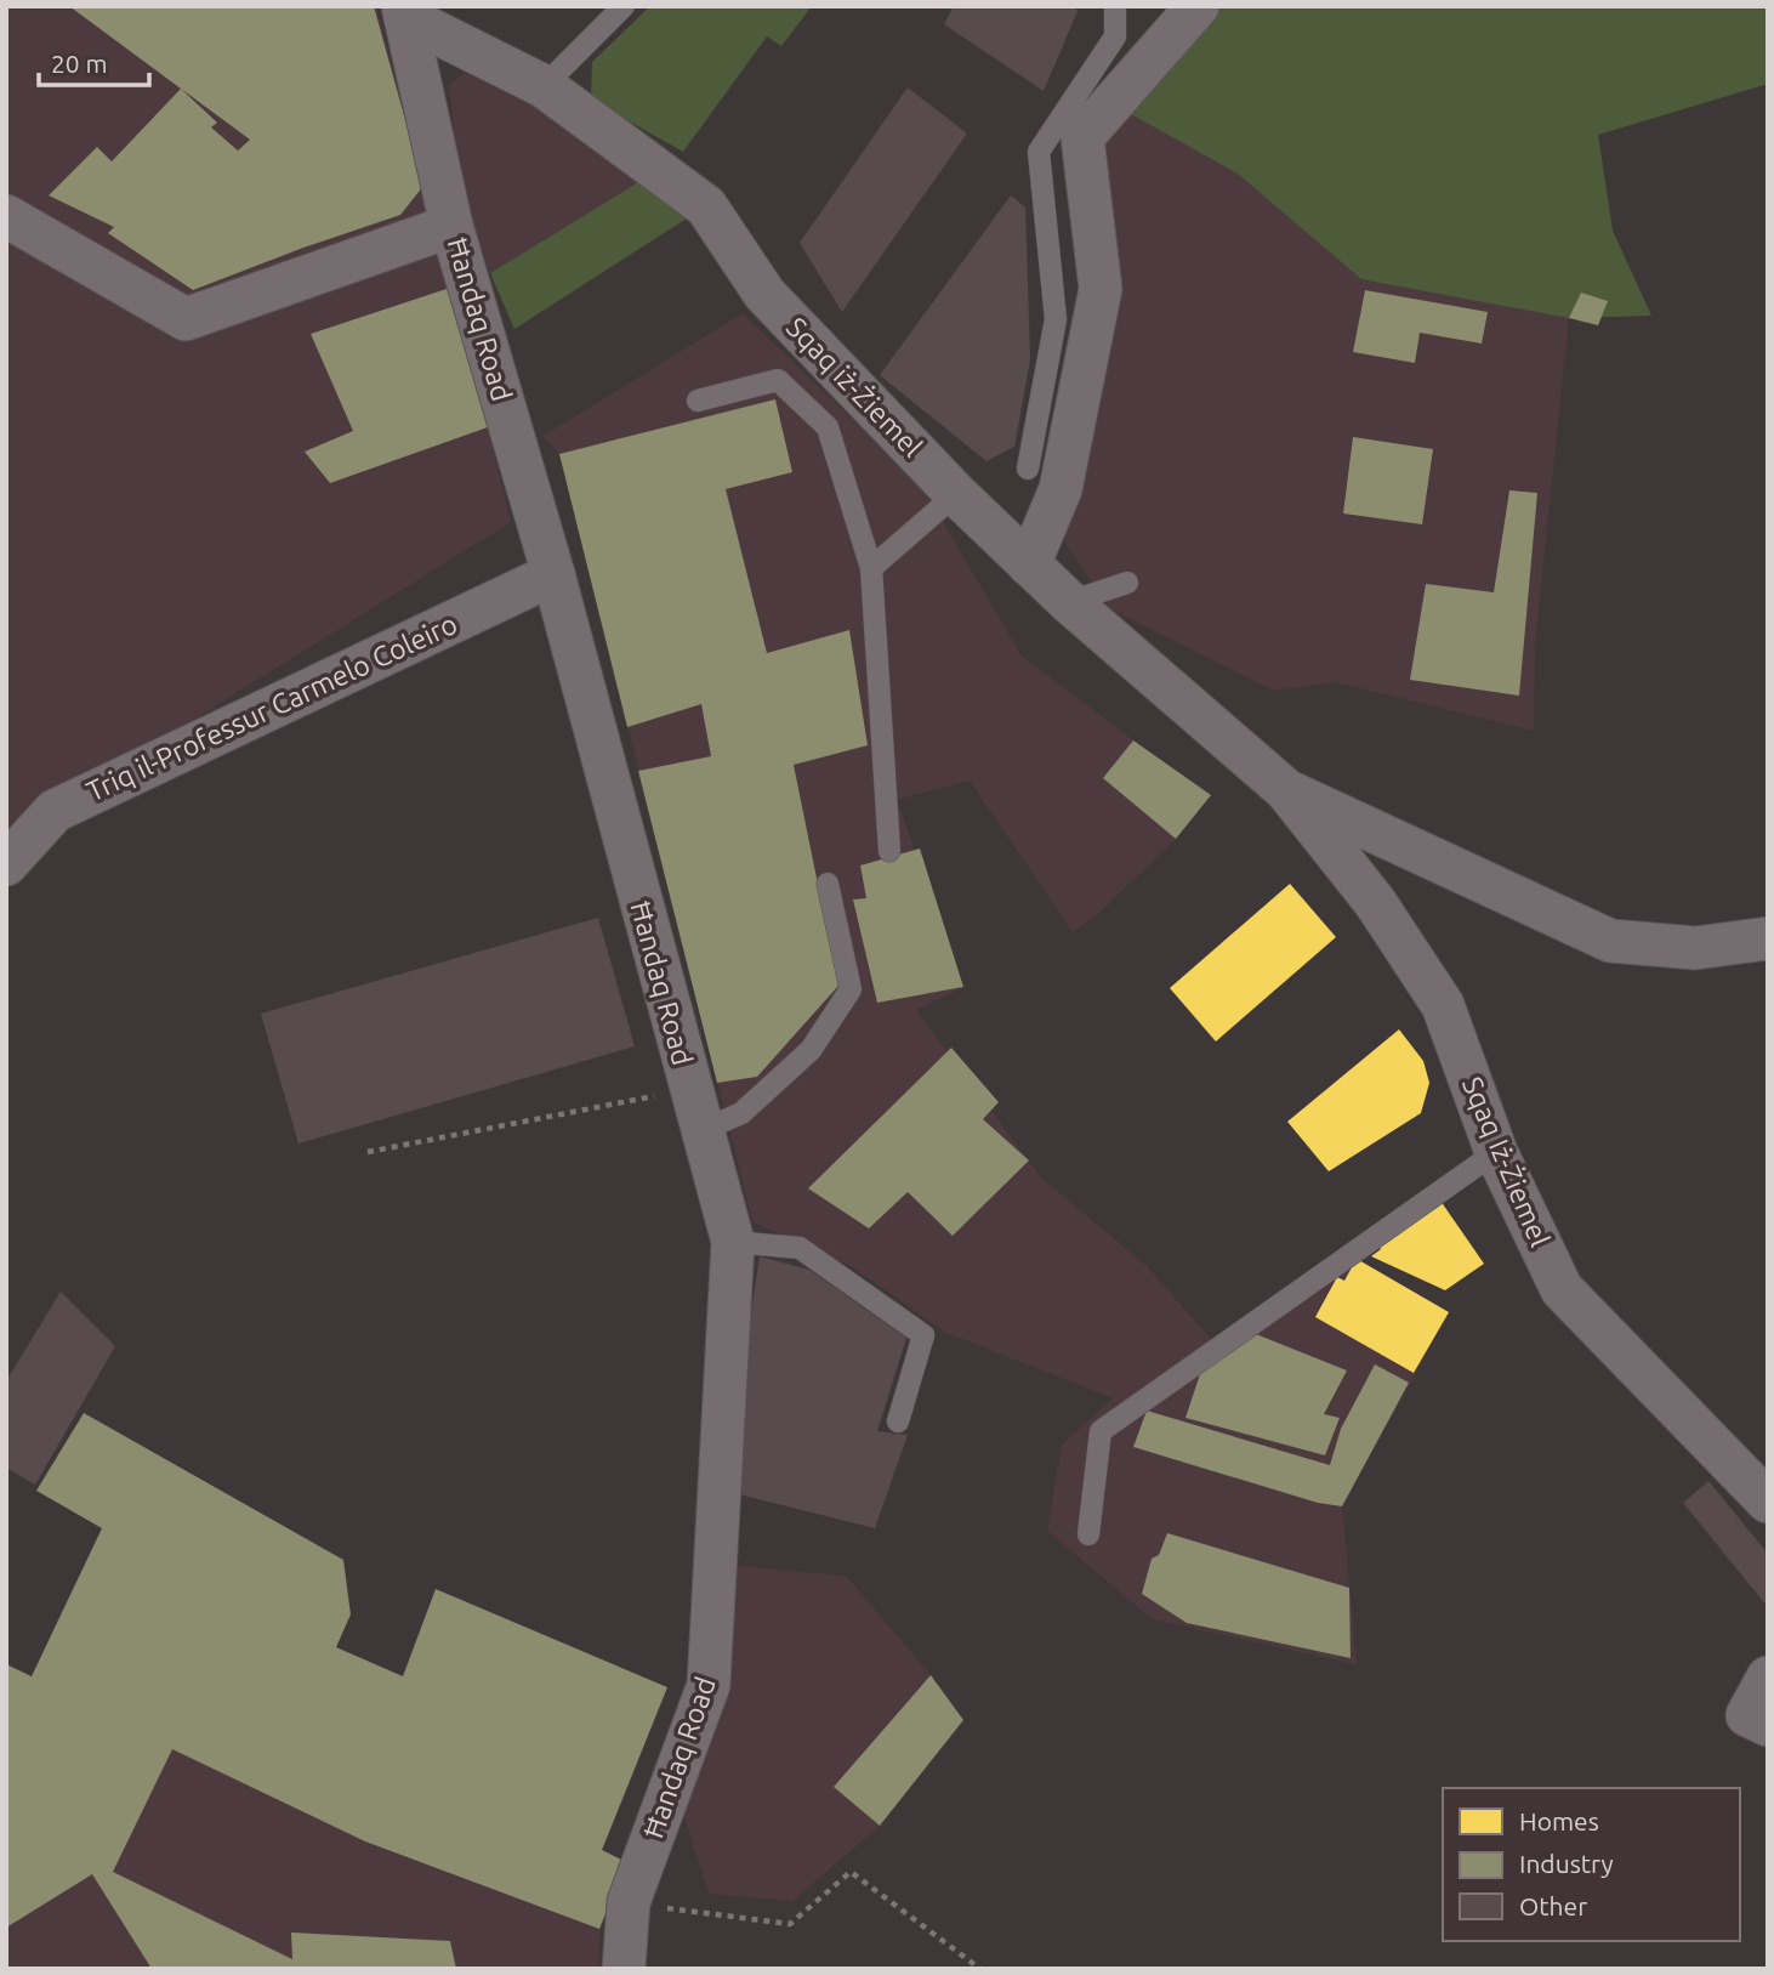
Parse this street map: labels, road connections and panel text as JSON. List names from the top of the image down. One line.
{"streets":{"street":["Ħandaq Road","Sqaq iż-Żiemel","Triq il-Professur Carmelo Coleiro","Sqaq Iż-Żiemel"]},"crossings":[["Ħandaq Road","Sqaq iż-Żiemel"],["Ħandaq Road","Triq il-Professur Carmelo Coleiro"],["Sqaq iż-Żiemel","Sqaq Iż-Żiemel"]],"legend":["Homes","Industry","Other"],"scale_bar":"20 m"}
